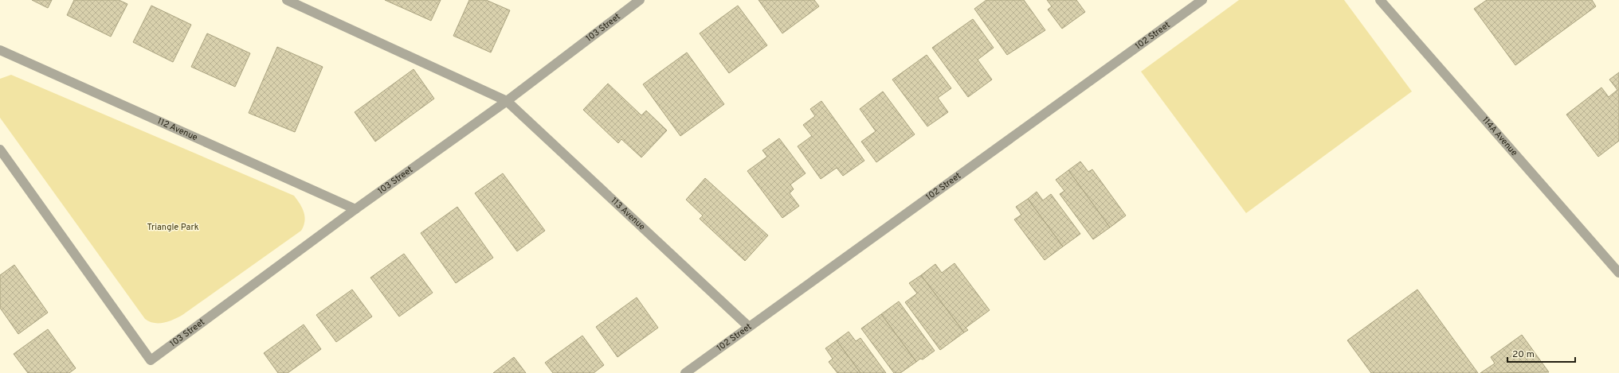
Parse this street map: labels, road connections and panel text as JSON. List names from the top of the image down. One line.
{"streets":{"street":["103 Street","102 Street","112 Avenue","114A Avenue","113 Avenue"]},"crossings":[["103 Street","112 Avenue"],["103 Street","113 Avenue"],["102 Street","113 Avenue"]],"parks":["Triangle Park"],"scale_bar":"20 m"}
